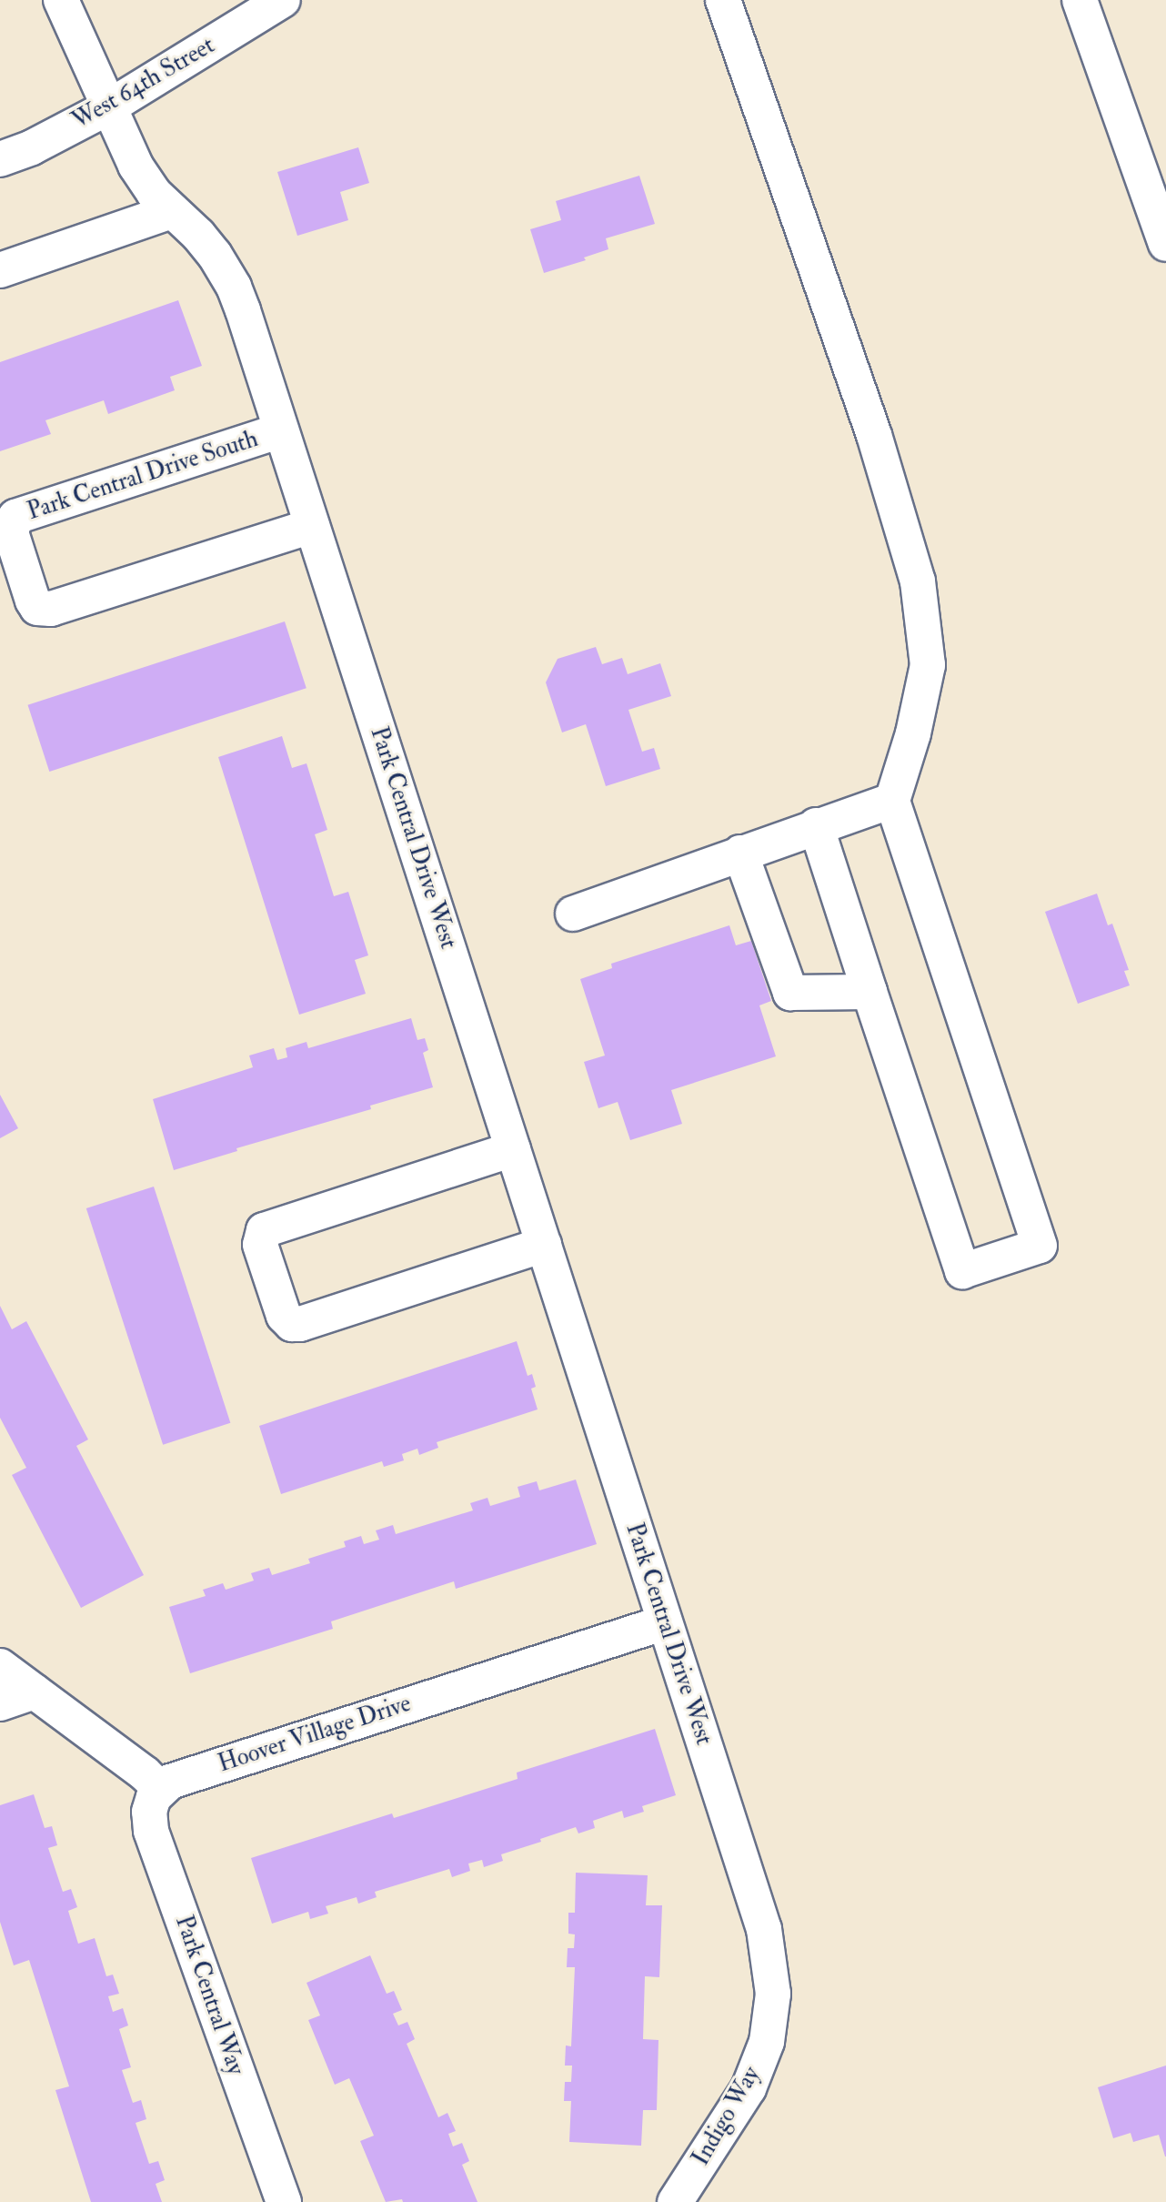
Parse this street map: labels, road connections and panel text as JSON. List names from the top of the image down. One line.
{"streets":{"street":["West 64th Street","Park Central Drive South","Park Central Drive West","Hoover Village Drive","Park Central Way","Indigo Way"]},"crossings":[["West 64th Street","Park Central Drive West"],["Park Central Drive South","Park Central Drive West"],["Park Central Drive West","Hoover Village Drive"],["Park Central Drive West","Indigo Way"],["Hoover Village Drive","Park Central Way"]]}
